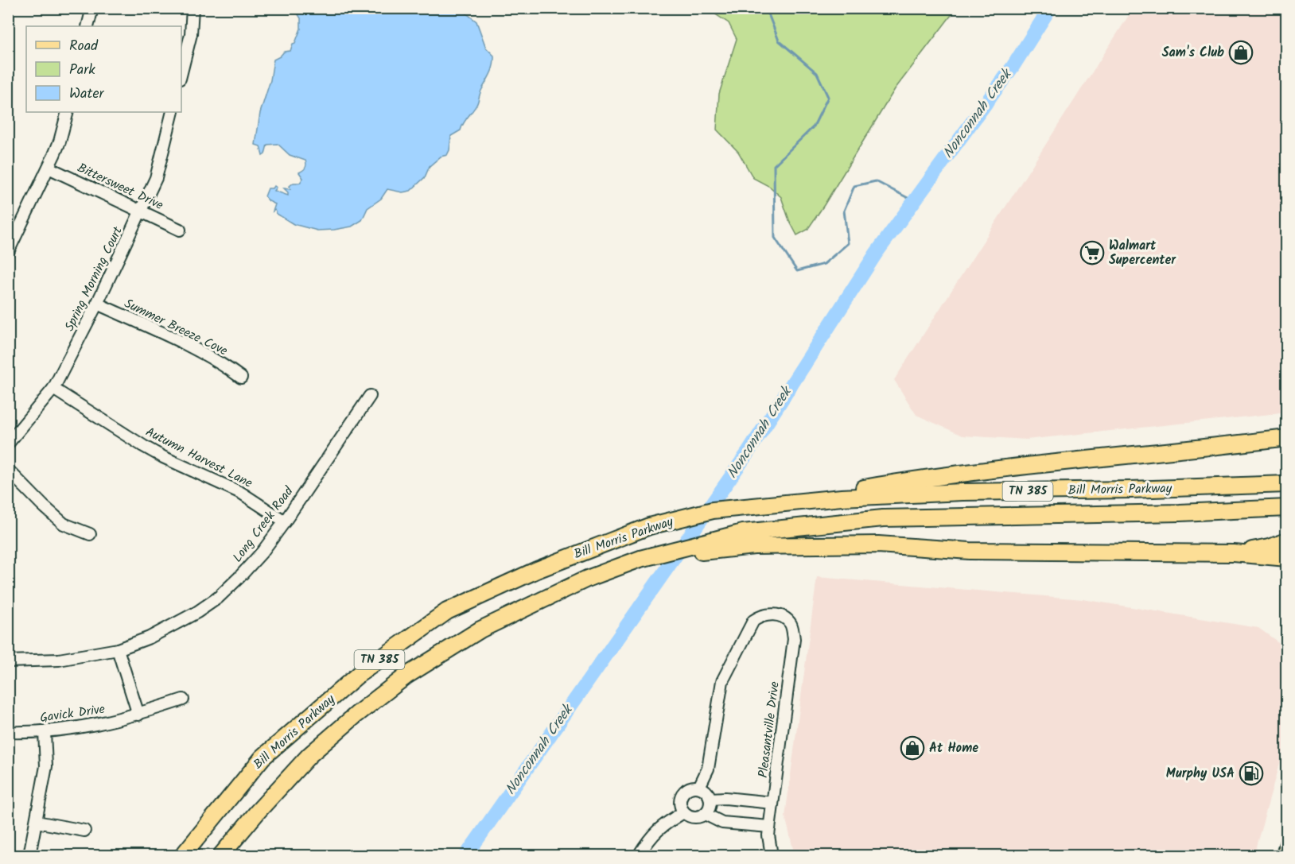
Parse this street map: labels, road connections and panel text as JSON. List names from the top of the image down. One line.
{"streets":{"highway":["Bill Morris Parkway","TN 385"],"street":["Bittersweet Drive","Spring Morning Court","Summer Breeze Cove","Autumn Harvest Lane","Long Creek Road","Gavick Drive","Pleasantville Drive"]},"crossings":[["Bittersweet Drive","Spring Morning Court"],["Spring Morning Court","Summer Breeze Cove"],["Spring Morning Court","Autumn Harvest Lane"],["Autumn Harvest Lane","Long Creek Road"]],"water":["Nonconnah Creek"],"places":{"shop":["Sam's Club","At Home"],"supermarket":["Walmart Supercenter"],"fuel station":["Murphy USA"]},"legend":["Road","Park","Water"]}
